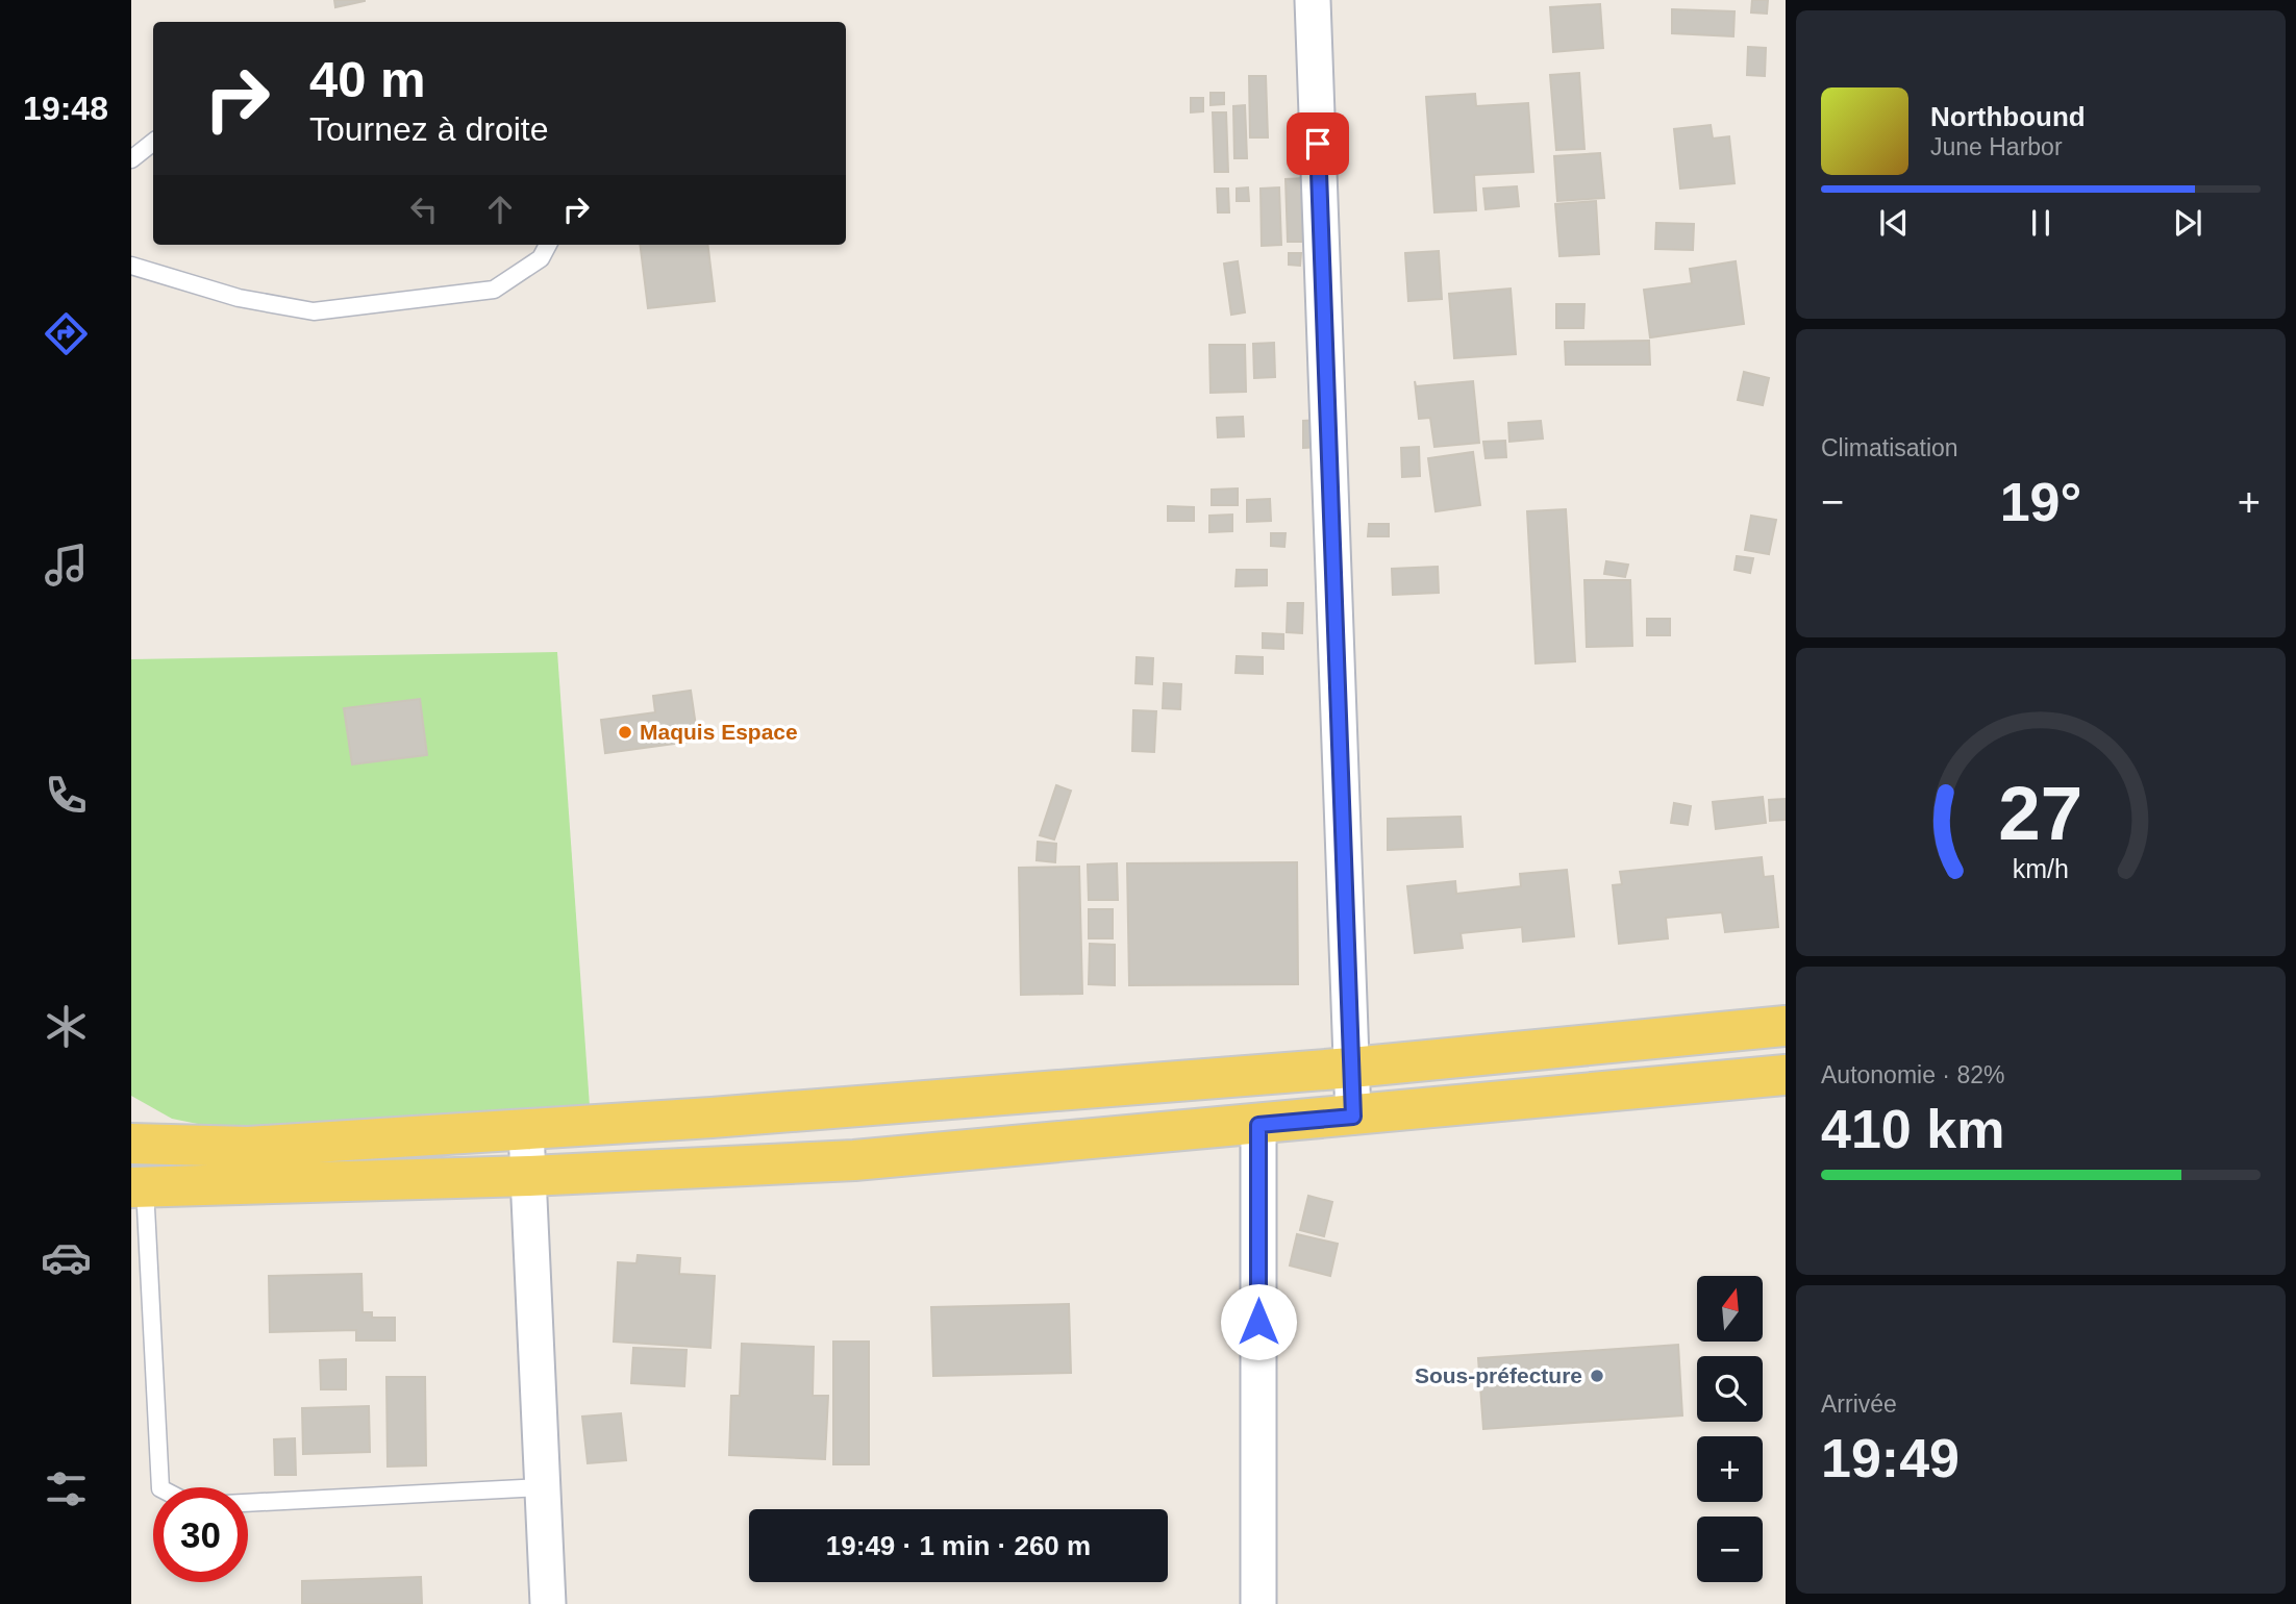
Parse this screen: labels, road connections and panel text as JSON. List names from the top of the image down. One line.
{"places":["Maquis Espace","Sous-préfecture"],"north":"top","page":{"tabs":"19:48","turn":["40 m","Tournez à droite"],"song":["Northbound","June Harbor"],"tile":["Climatisation",["Autonomie · 82%","410 km"],["Arrivée","19:49"]],"heat":["−","19°","+"],"map_buttons":["+","−"],"limit":"30","trip":"19:49 · 1 min · 260 m","gauge":["27","km/h"]}}
